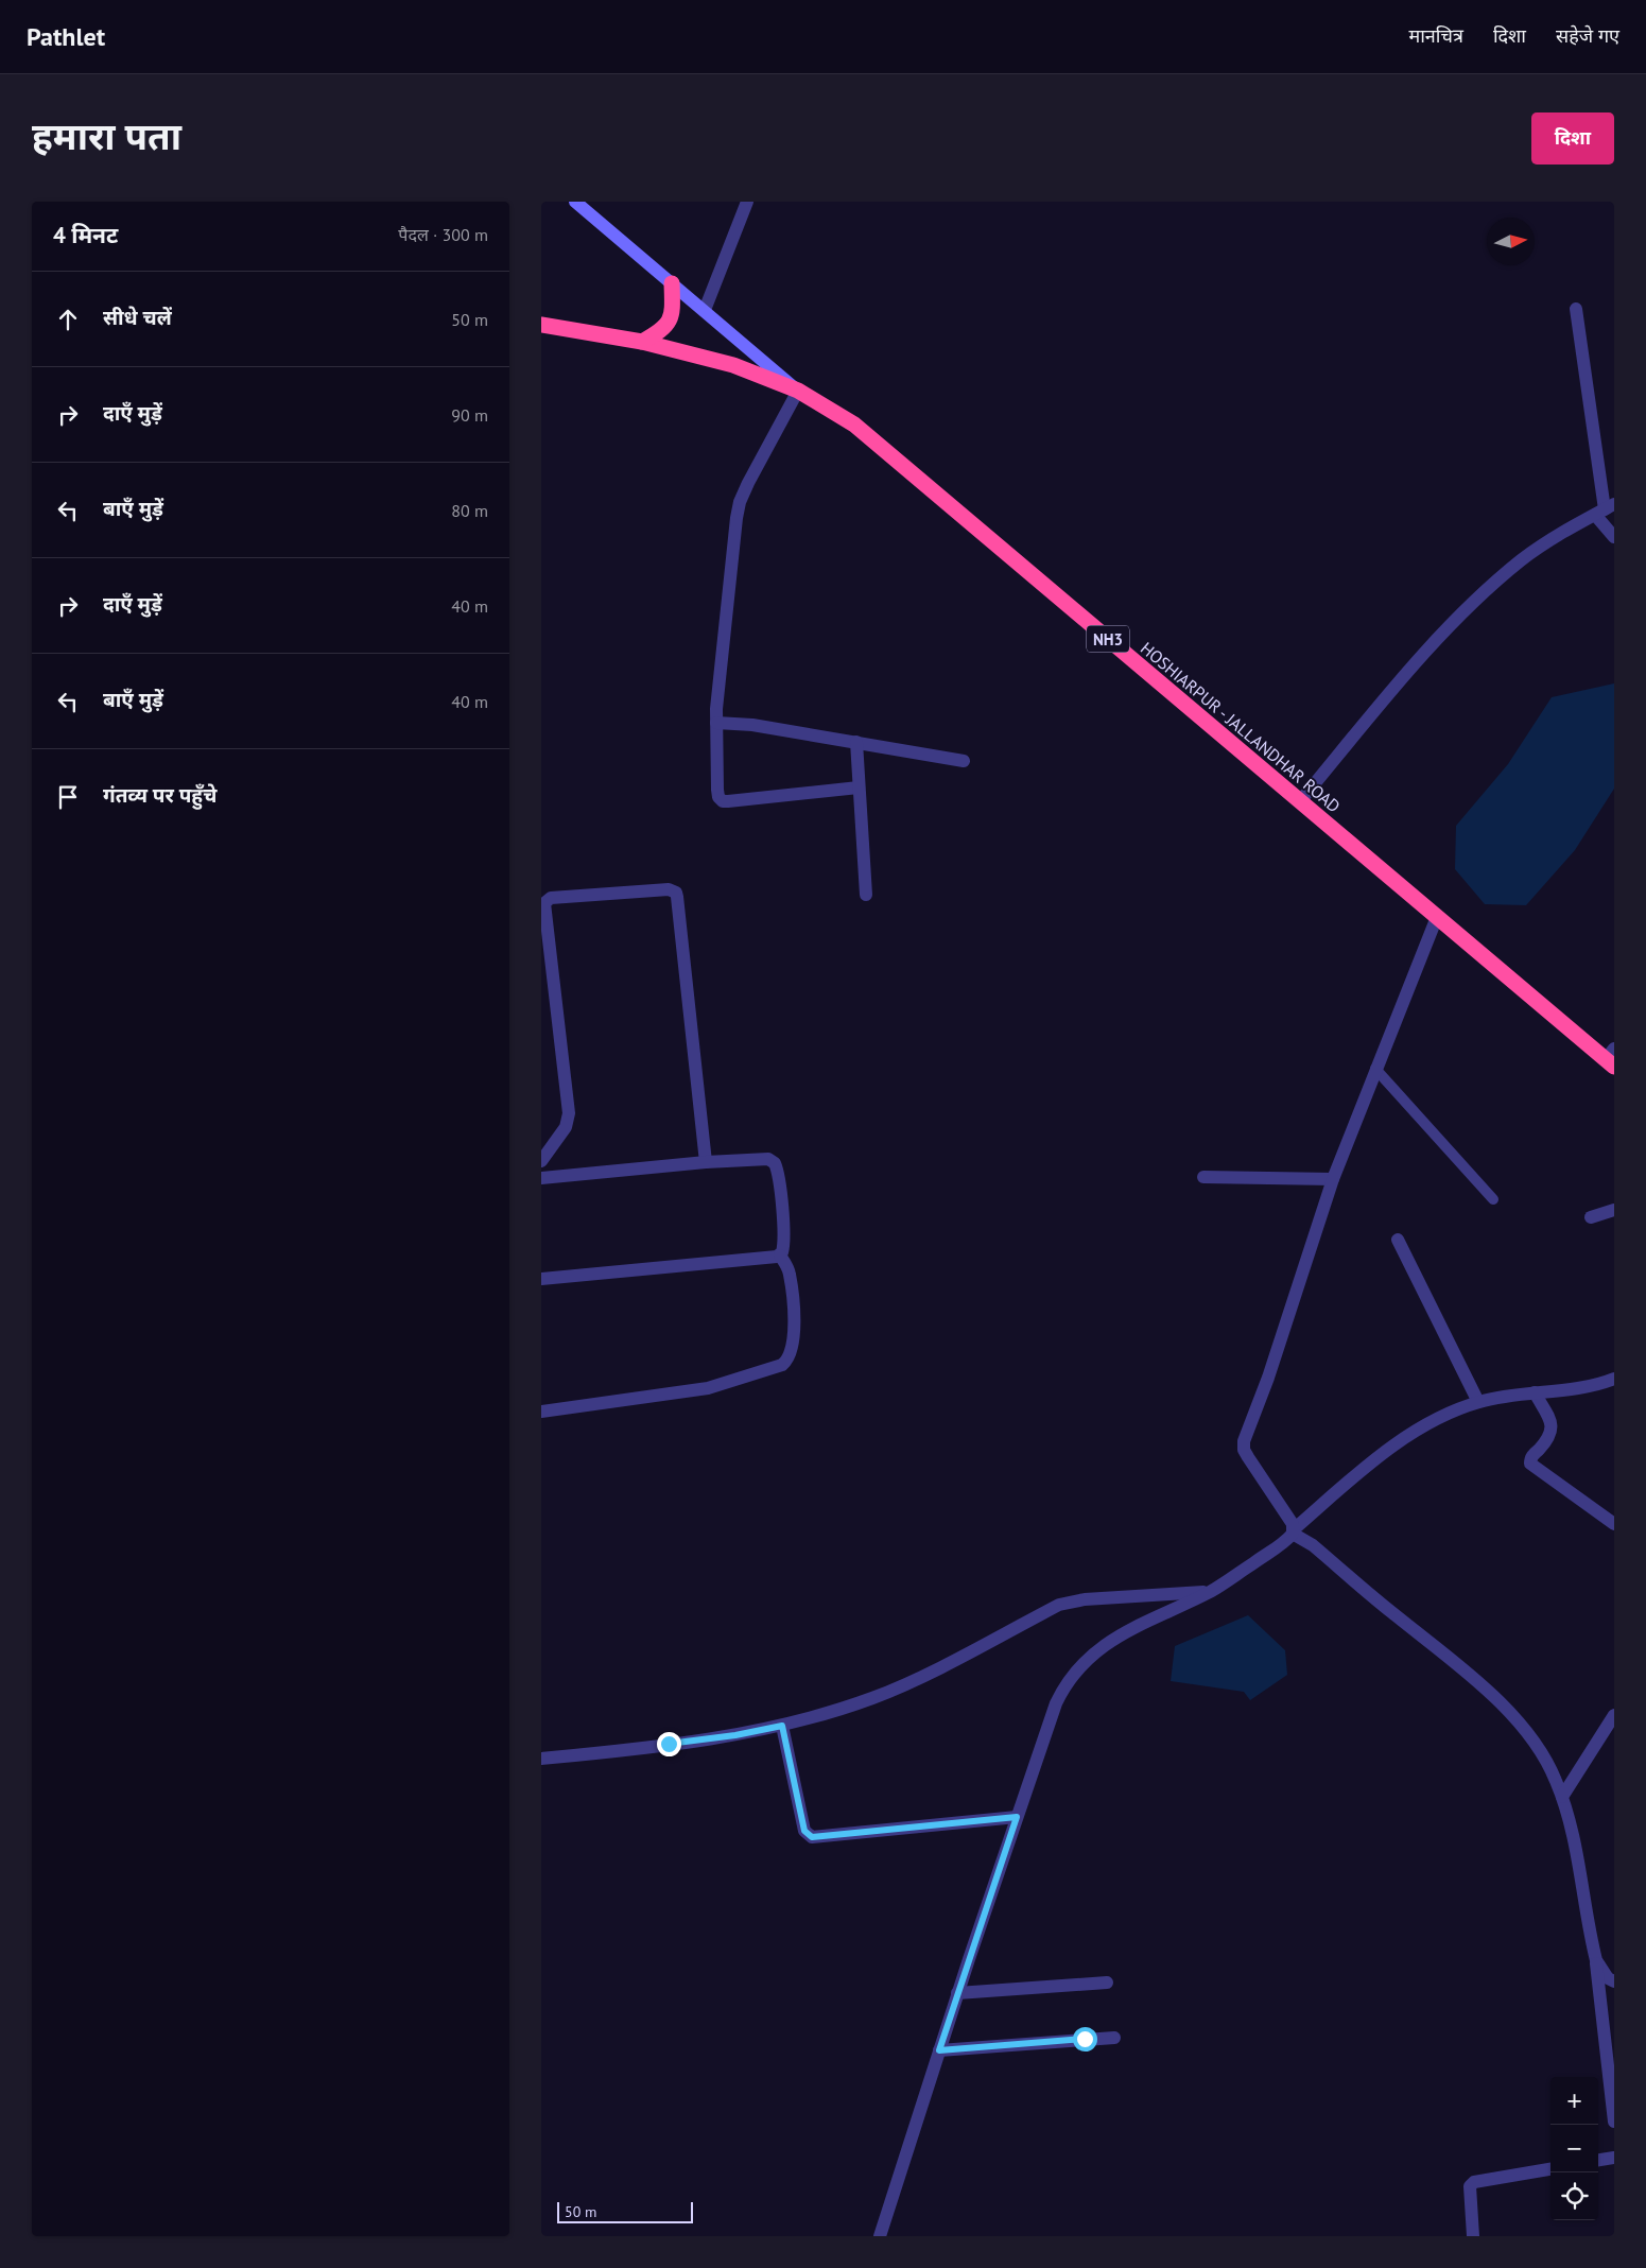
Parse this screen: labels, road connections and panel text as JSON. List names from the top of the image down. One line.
{"streets":{"highway":["NH3","HOSHIARPUR - JALLANDHAR ROAD"]},"scale_bar":"50 m","north":"right","page":{"header":"Pathlet","nav":["मानचित्र","दिशा","सहेजे गए"],"title":"हमारा पता","buttons":"दिशा","heading":["4 मिनट","पैदल · 300 m"],"list":[["सीधे चलें","50 m"],["दाएँ मुड़ें","90 m"],["बाएँ मुड़ें","80 m"],["दाएँ मुड़ें","40 m"],["बाएँ मुड़ें","40 m"],"गंतव्य पर पहुँचे"],"map_buttons":["+","−"],"scale":"50 m"}}
